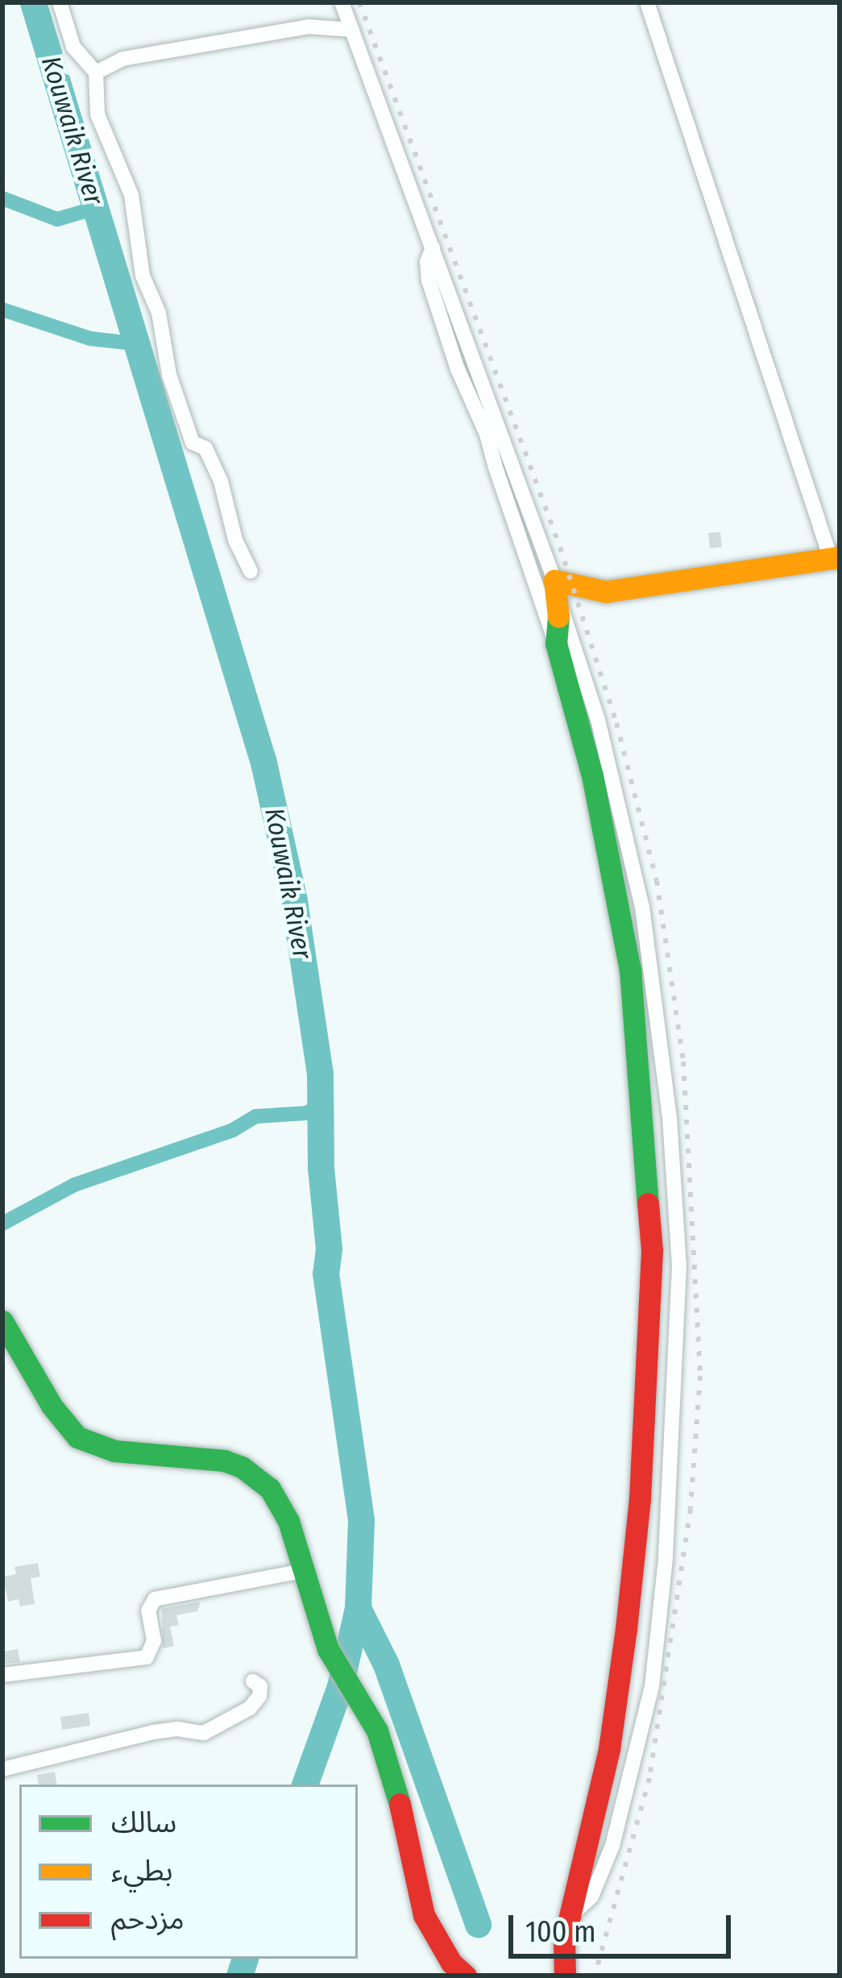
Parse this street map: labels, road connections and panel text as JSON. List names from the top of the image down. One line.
{"water":["Kouwaik River"],"legend":["سالك","بطيء","مزدحم"],"scale_bar":"100 m"}
